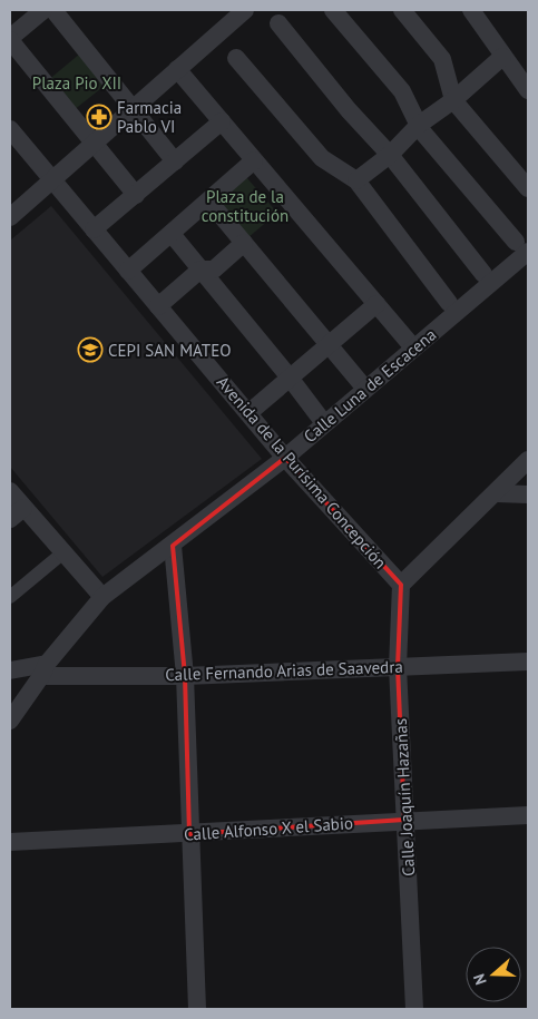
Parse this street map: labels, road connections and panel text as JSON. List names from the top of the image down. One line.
{"streets":{"street":["Calle Luna de Escacena","Avenida de la Purísima Concepción","Calle Fernando Arias de Saavedra","Calle Joaquín Hazañas","Calle Alfonso X el Sabio"]},"crossings":[["Calle Luna de Escacena","Avenida de la Purísima Concepción"],["Calle Luna de Escacena","Calle Fernando Arias de Saavedra"],["Avenida de la Purísima Concepción","Calle Joaquín Hazañas"],["Calle Fernando Arias de Saavedra","Calle Joaquín Hazañas"],["Calle Joaquín Hazañas","Calle Alfonso X el Sabio"]],"parks":["Plaza Pio XII","Plaza de la constitución"],"places":{"pharmacy":["Farmacia Pablo VI"],"school or university":["CEPI SAN MATEO"]},"north":"left"}
